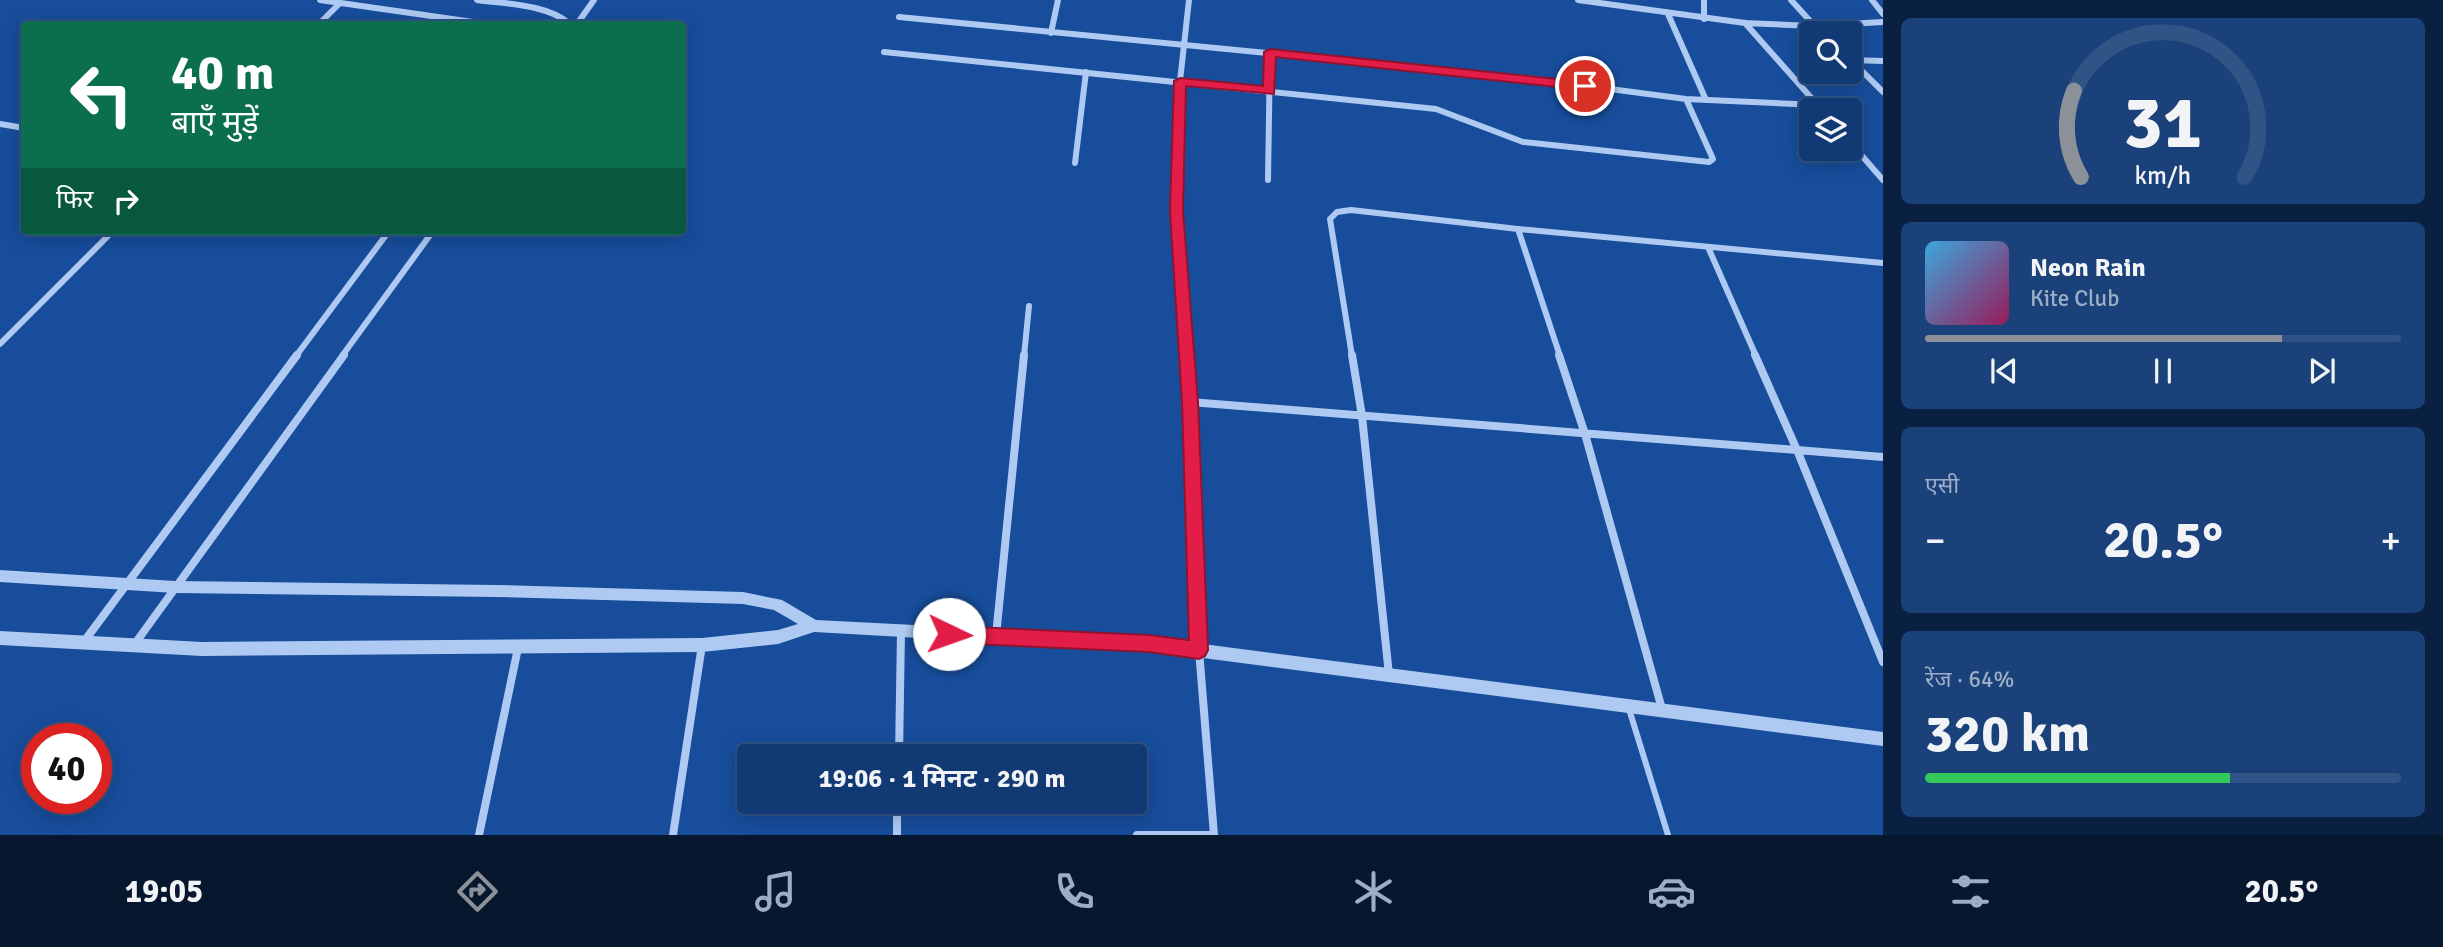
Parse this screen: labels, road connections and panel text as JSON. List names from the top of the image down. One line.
{"page":{"turn":["40 m","बाएँ मुड़ें"],"then":"फिर","song":["Neon Rain","Kite Club"],"tile":["एसी",["रेंज · 64%","320 km"]],"heat":["−","20.5°","+"],"limit":"40","trip":"19:06 · 1 मिनट · 290 m","tabs":["19:05","20.5°"],"gauge":["31","km/h"]}}
